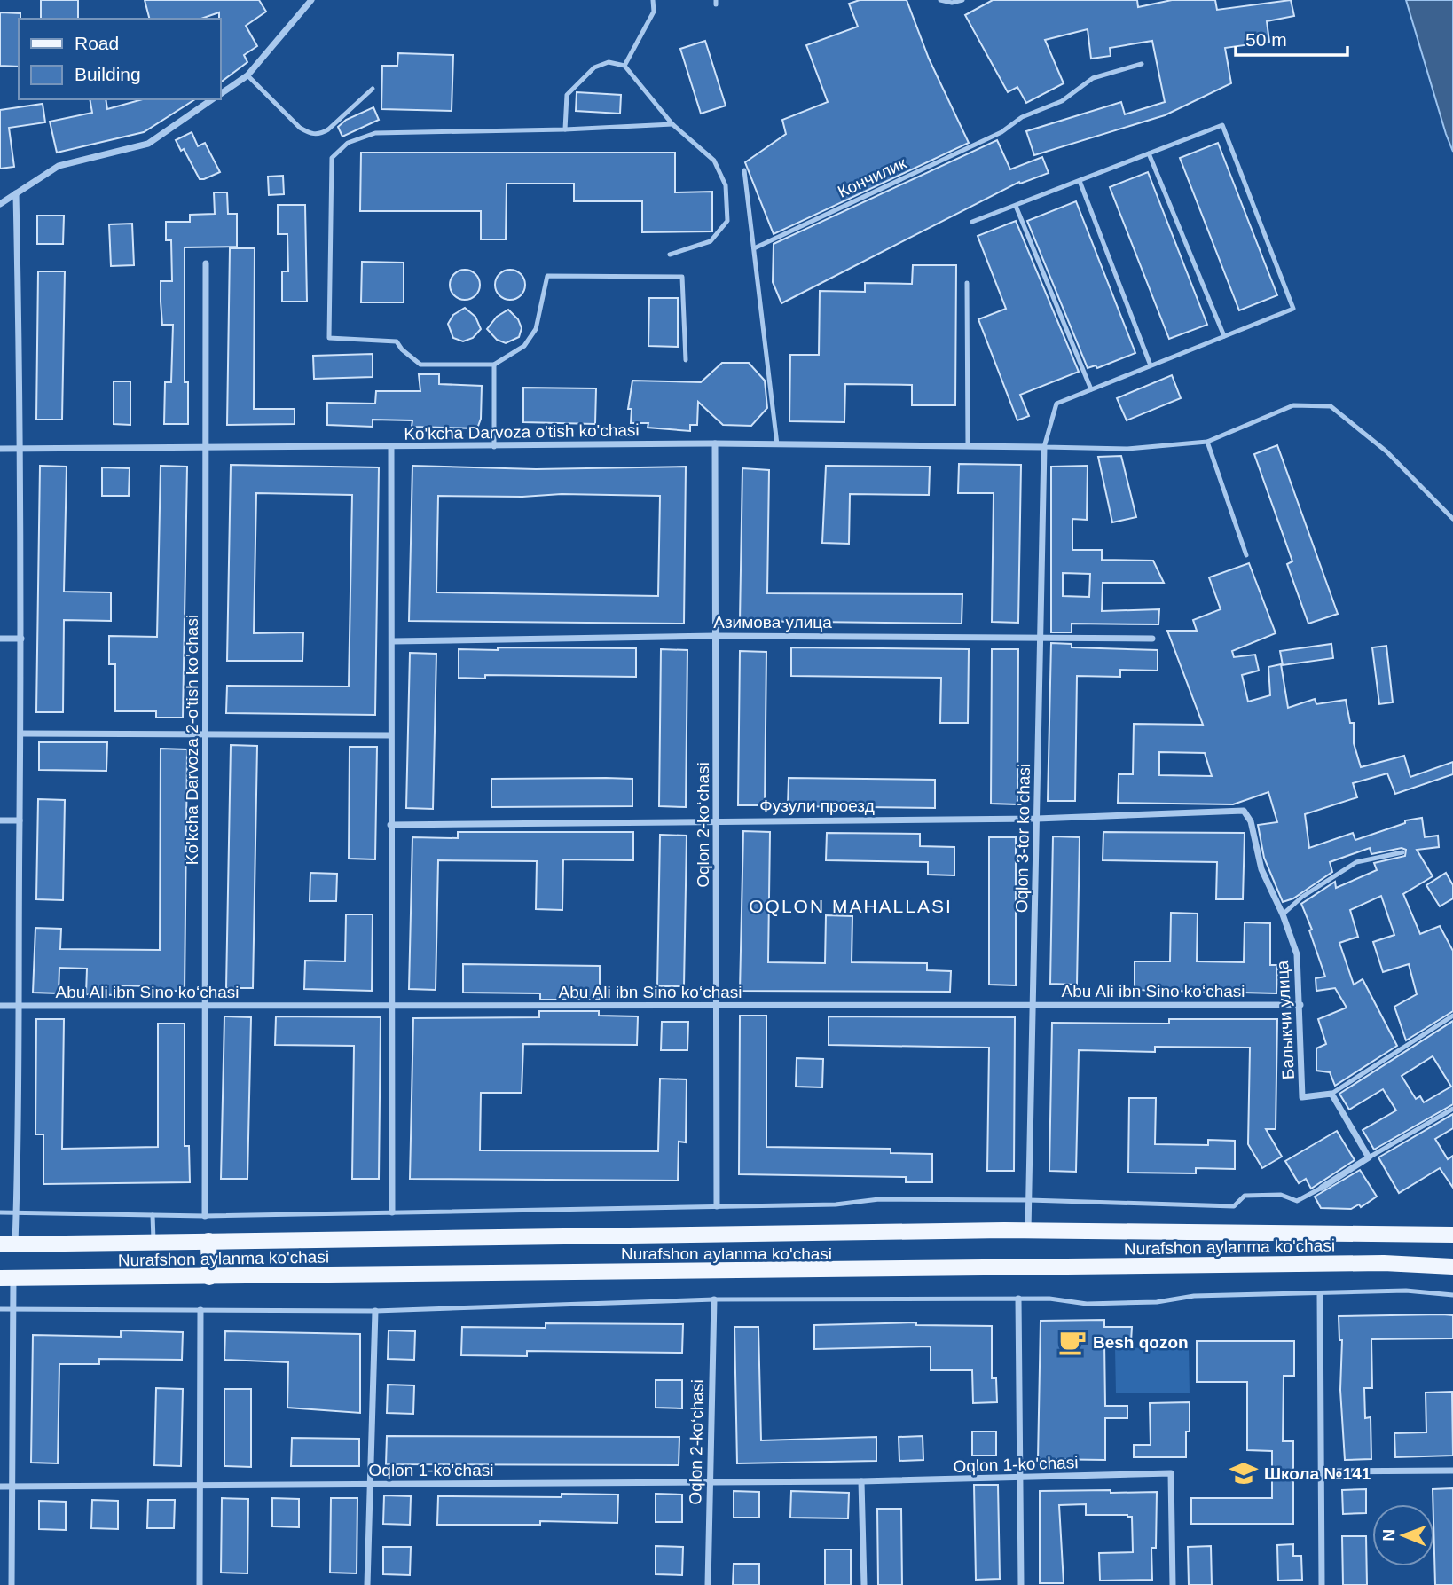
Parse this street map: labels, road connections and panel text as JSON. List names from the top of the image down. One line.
{"streets":{"main road":["Nurafshon aylanma ko'chasi"],"street":["Ko'kcha Darvoza o'tish ko'chasi","Азимова улица","Ko'kcha Darvoza 2-o'tish ko'chasi","Фузули проезд","Oqlon 2-ko‘chasi","Oqlon 3-tor ko'chasi","Abu Ali ibn Sino koʻchasi","Балыкчи улица","Oqlon 1-ko'chasi"],"lane":["Кончилик"]},"crossings":[["Ko'kcha Darvoza o'tish ko'chasi","Ko'kcha Darvoza 2-o'tish ko'chasi"],["Ko'kcha Darvoza o'tish ko'chasi","Oqlon 2-ko‘chasi"],["Ko'kcha Darvoza o'tish ko'chasi","Oqlon 3-tor ko'chasi"],["Азимова улица","Oqlon 2-ko‘chasi"],["Азимова улица","Oqlon 3-tor ko'chasi"],["Ko'kcha Darvoza 2-o'tish ko'chasi","Abu Ali ibn Sino koʻchasi"],["Фузули проезд","Oqlon 2-ko‘chasi"],["Фузули проезд","Oqlon 3-tor ko'chasi"],["Фузули проезд","Балыкчи улица"],["Oqlon 2-ko‘chasi","Abu Ali ibn Sino koʻchasi"],["Oqlon 2-ko‘chasi","Oqlon 1-ko'chasi"],["Oqlon 3-tor ko'chasi","Abu Ali ibn Sino koʻchasi"],["Oqlon 3-tor ko'chasi","Nurafshon aylanma ko'chasi"],["Abu Ali ibn Sino koʻchasi","Балыкчи улица"]],"districts":["OQLON MAHALLASI"],"places":{"cafe":["Besh qozon"],"school or university":["Школа №141"]},"legend":["Road","Building"],"scale_bar":"50 m","north":"left"}
